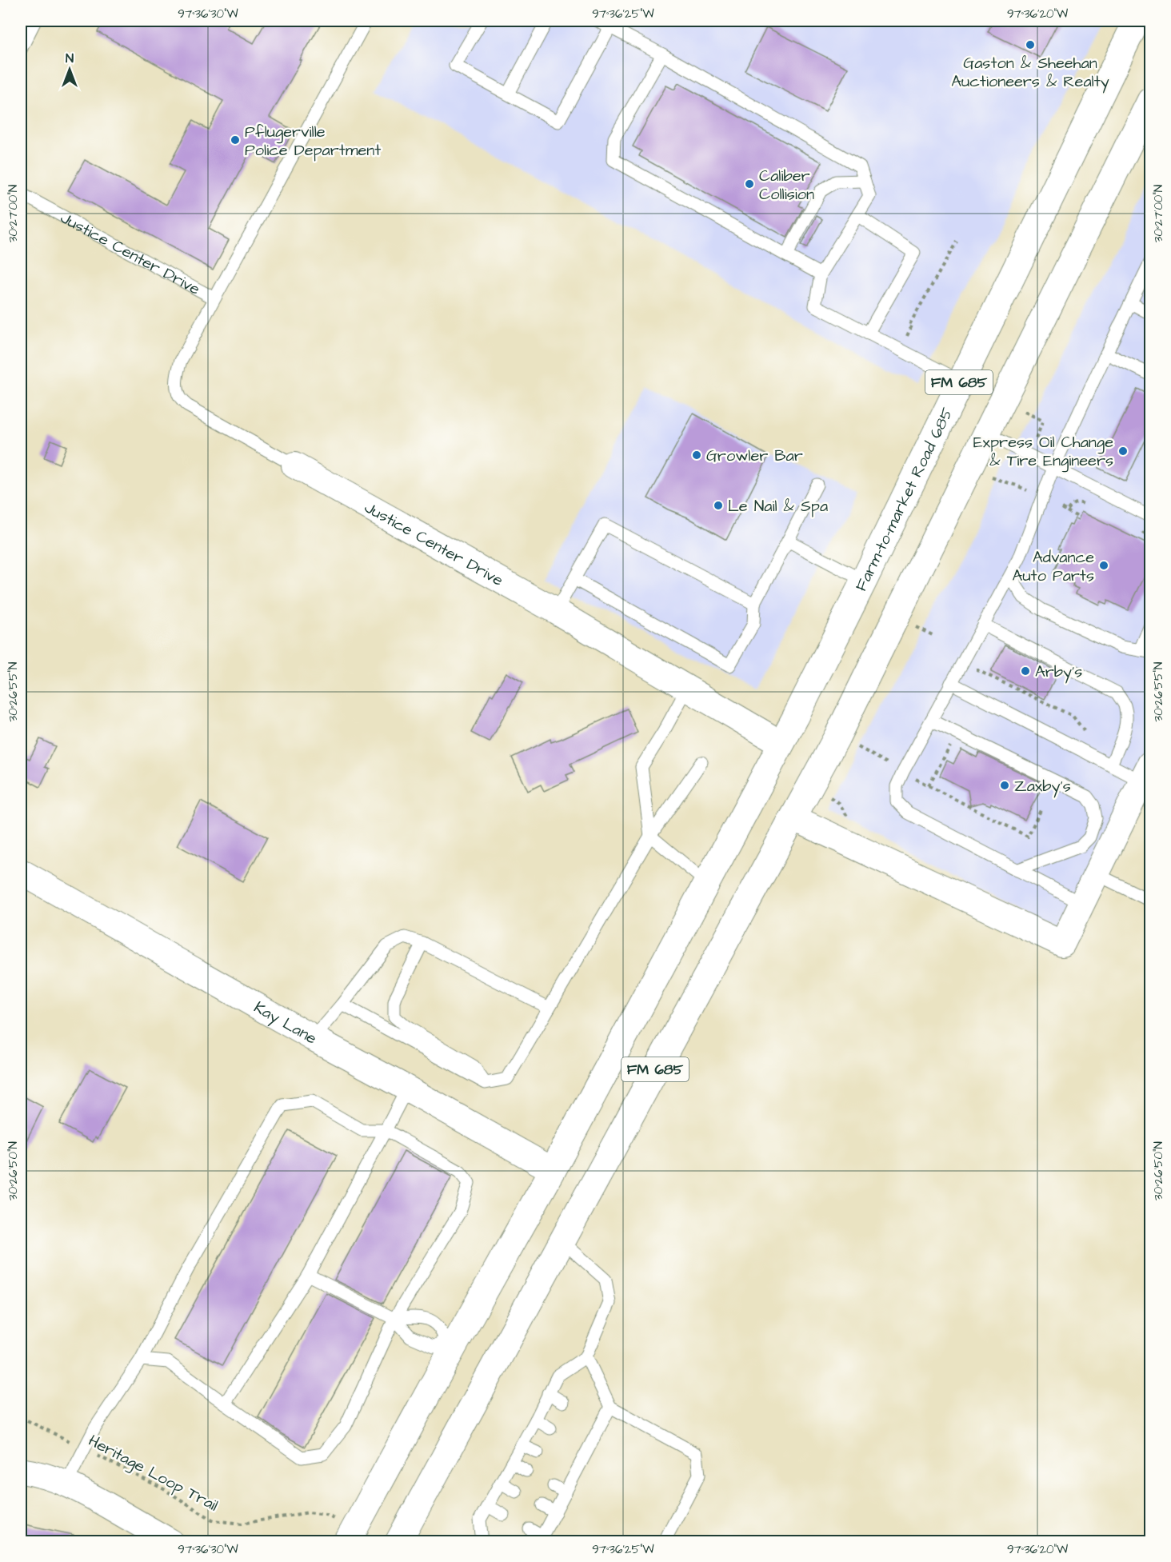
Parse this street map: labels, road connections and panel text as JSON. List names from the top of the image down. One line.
{"streets":{"main road":["FM 685","Farm-to-market Road 685"],"street":["Justice Center Drive","Kay Lane"],"path":["Heritage Loop Trail"]},"crossings":[["Justice Center Drive","FM 685"],["Justice Center Drive","Farm-to-market Road 685"],["FM 685","Farm-to-market Road 685"],["FM 685","Kay Lane"],["FM 685","Heritage Loop Trail"]],"places":["Gaston & Sheehan Auctioneers & Realty","Pflugerville Police Department","Caliber Collision","Express Oil Change & Tire Engineers","Growler Bar","Le Nail & Spa","Advance Auto Parts","Arby's","Zaxby's"],"north":"top","coordinates":["97°36'30\"W","97°36'25\"W","97°36'20\"W","30°27'00\"N","30°26'55\"N","30°26'50\"N"]}
